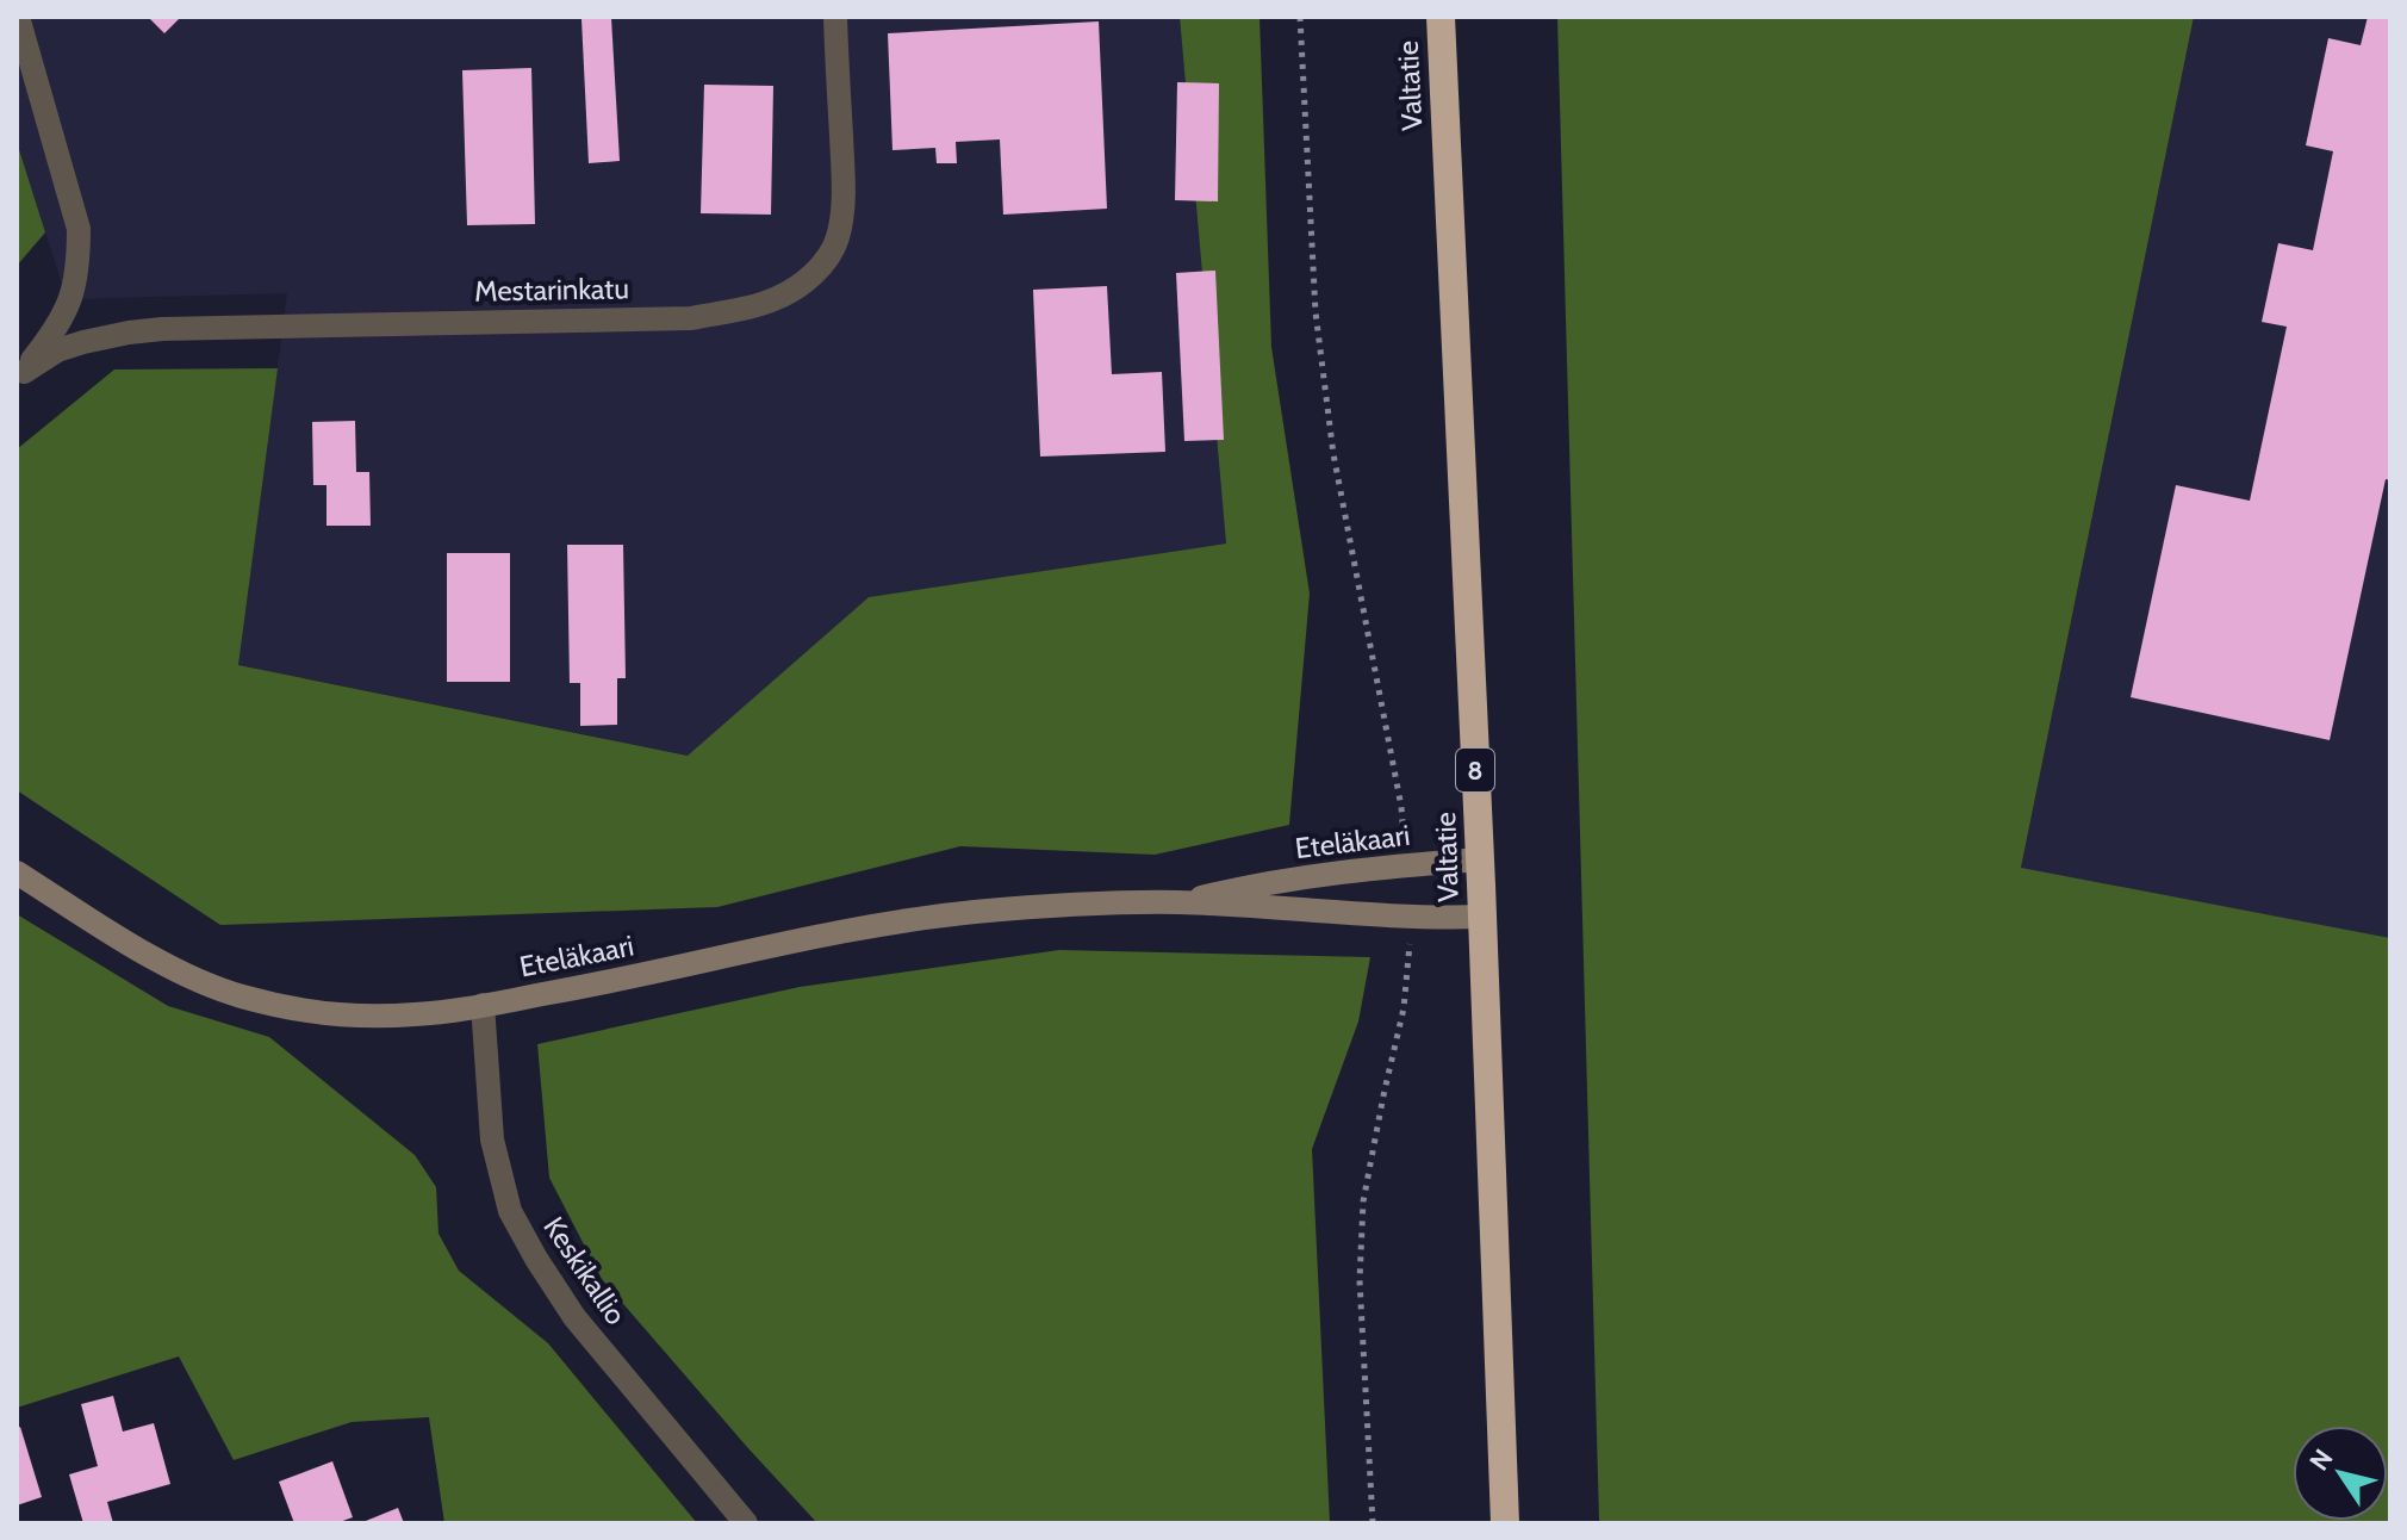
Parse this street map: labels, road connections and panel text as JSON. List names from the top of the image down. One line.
{"streets":{"highway":["Valtatie","8"],"street":["Mestarinkatu","Eteläkaari","Keskikallio"]},"crossings":[["Valtatie","Eteläkaari"],["Eteläkaari","Keskikallio"]],"north":"top left"}
